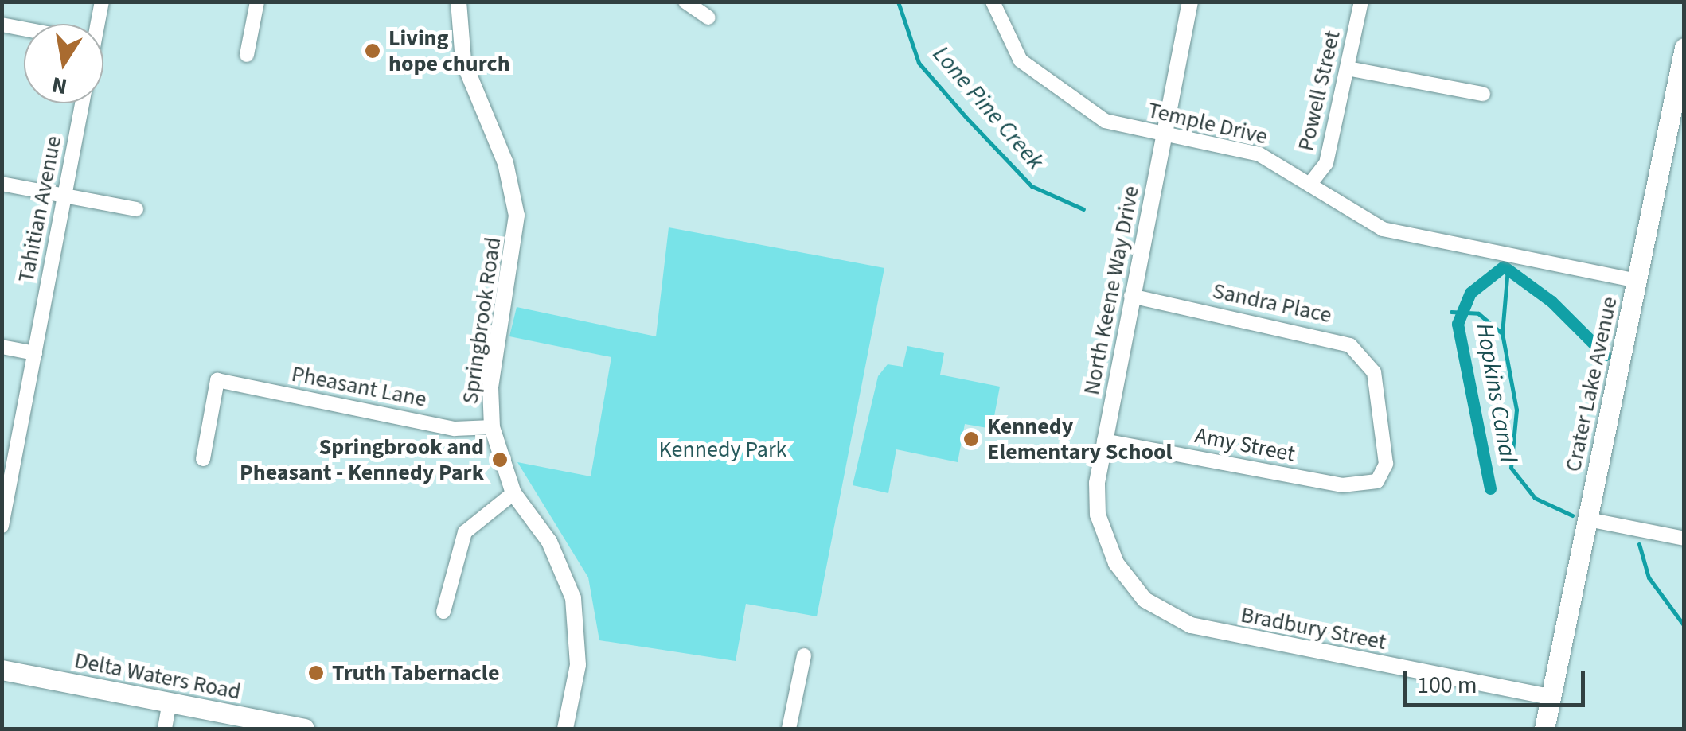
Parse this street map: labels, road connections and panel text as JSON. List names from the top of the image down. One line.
{"streets":{"main road":["Crater Lake Avenue","Delta Waters Road"],"street":["Powell Street","Temple Drive","Tahitian Avenue","North Keene Way Drive","Sandra Place","Springbrook Road","Pheasant Lane","Amy Street","Bradbury Street"]},"crossings":[["Powell Street","Temple Drive"],["Temple Drive","North Keene Way Drive"],["Temple Drive","Crater Lake Avenue"],["North Keene Way Drive","Sandra Place"],["North Keene Way Drive","Amy Street"],["North Keene Way Drive","Bradbury Street"],["Sandra Place","Amy Street"],["Springbrook Road","Pheasant Lane"],["Crater Lake Avenue","Bradbury Street"]],"water":["Lone Pine Creek","Hopkins Canal"],"parks":["Kennedy Park"],"places":["Living hope church","Kennedy Elementary School","Springbrook and Pheasant - Kennedy Park","Truth Tabernacle"],"scale_bar":"100 m","north":"bottom"}
